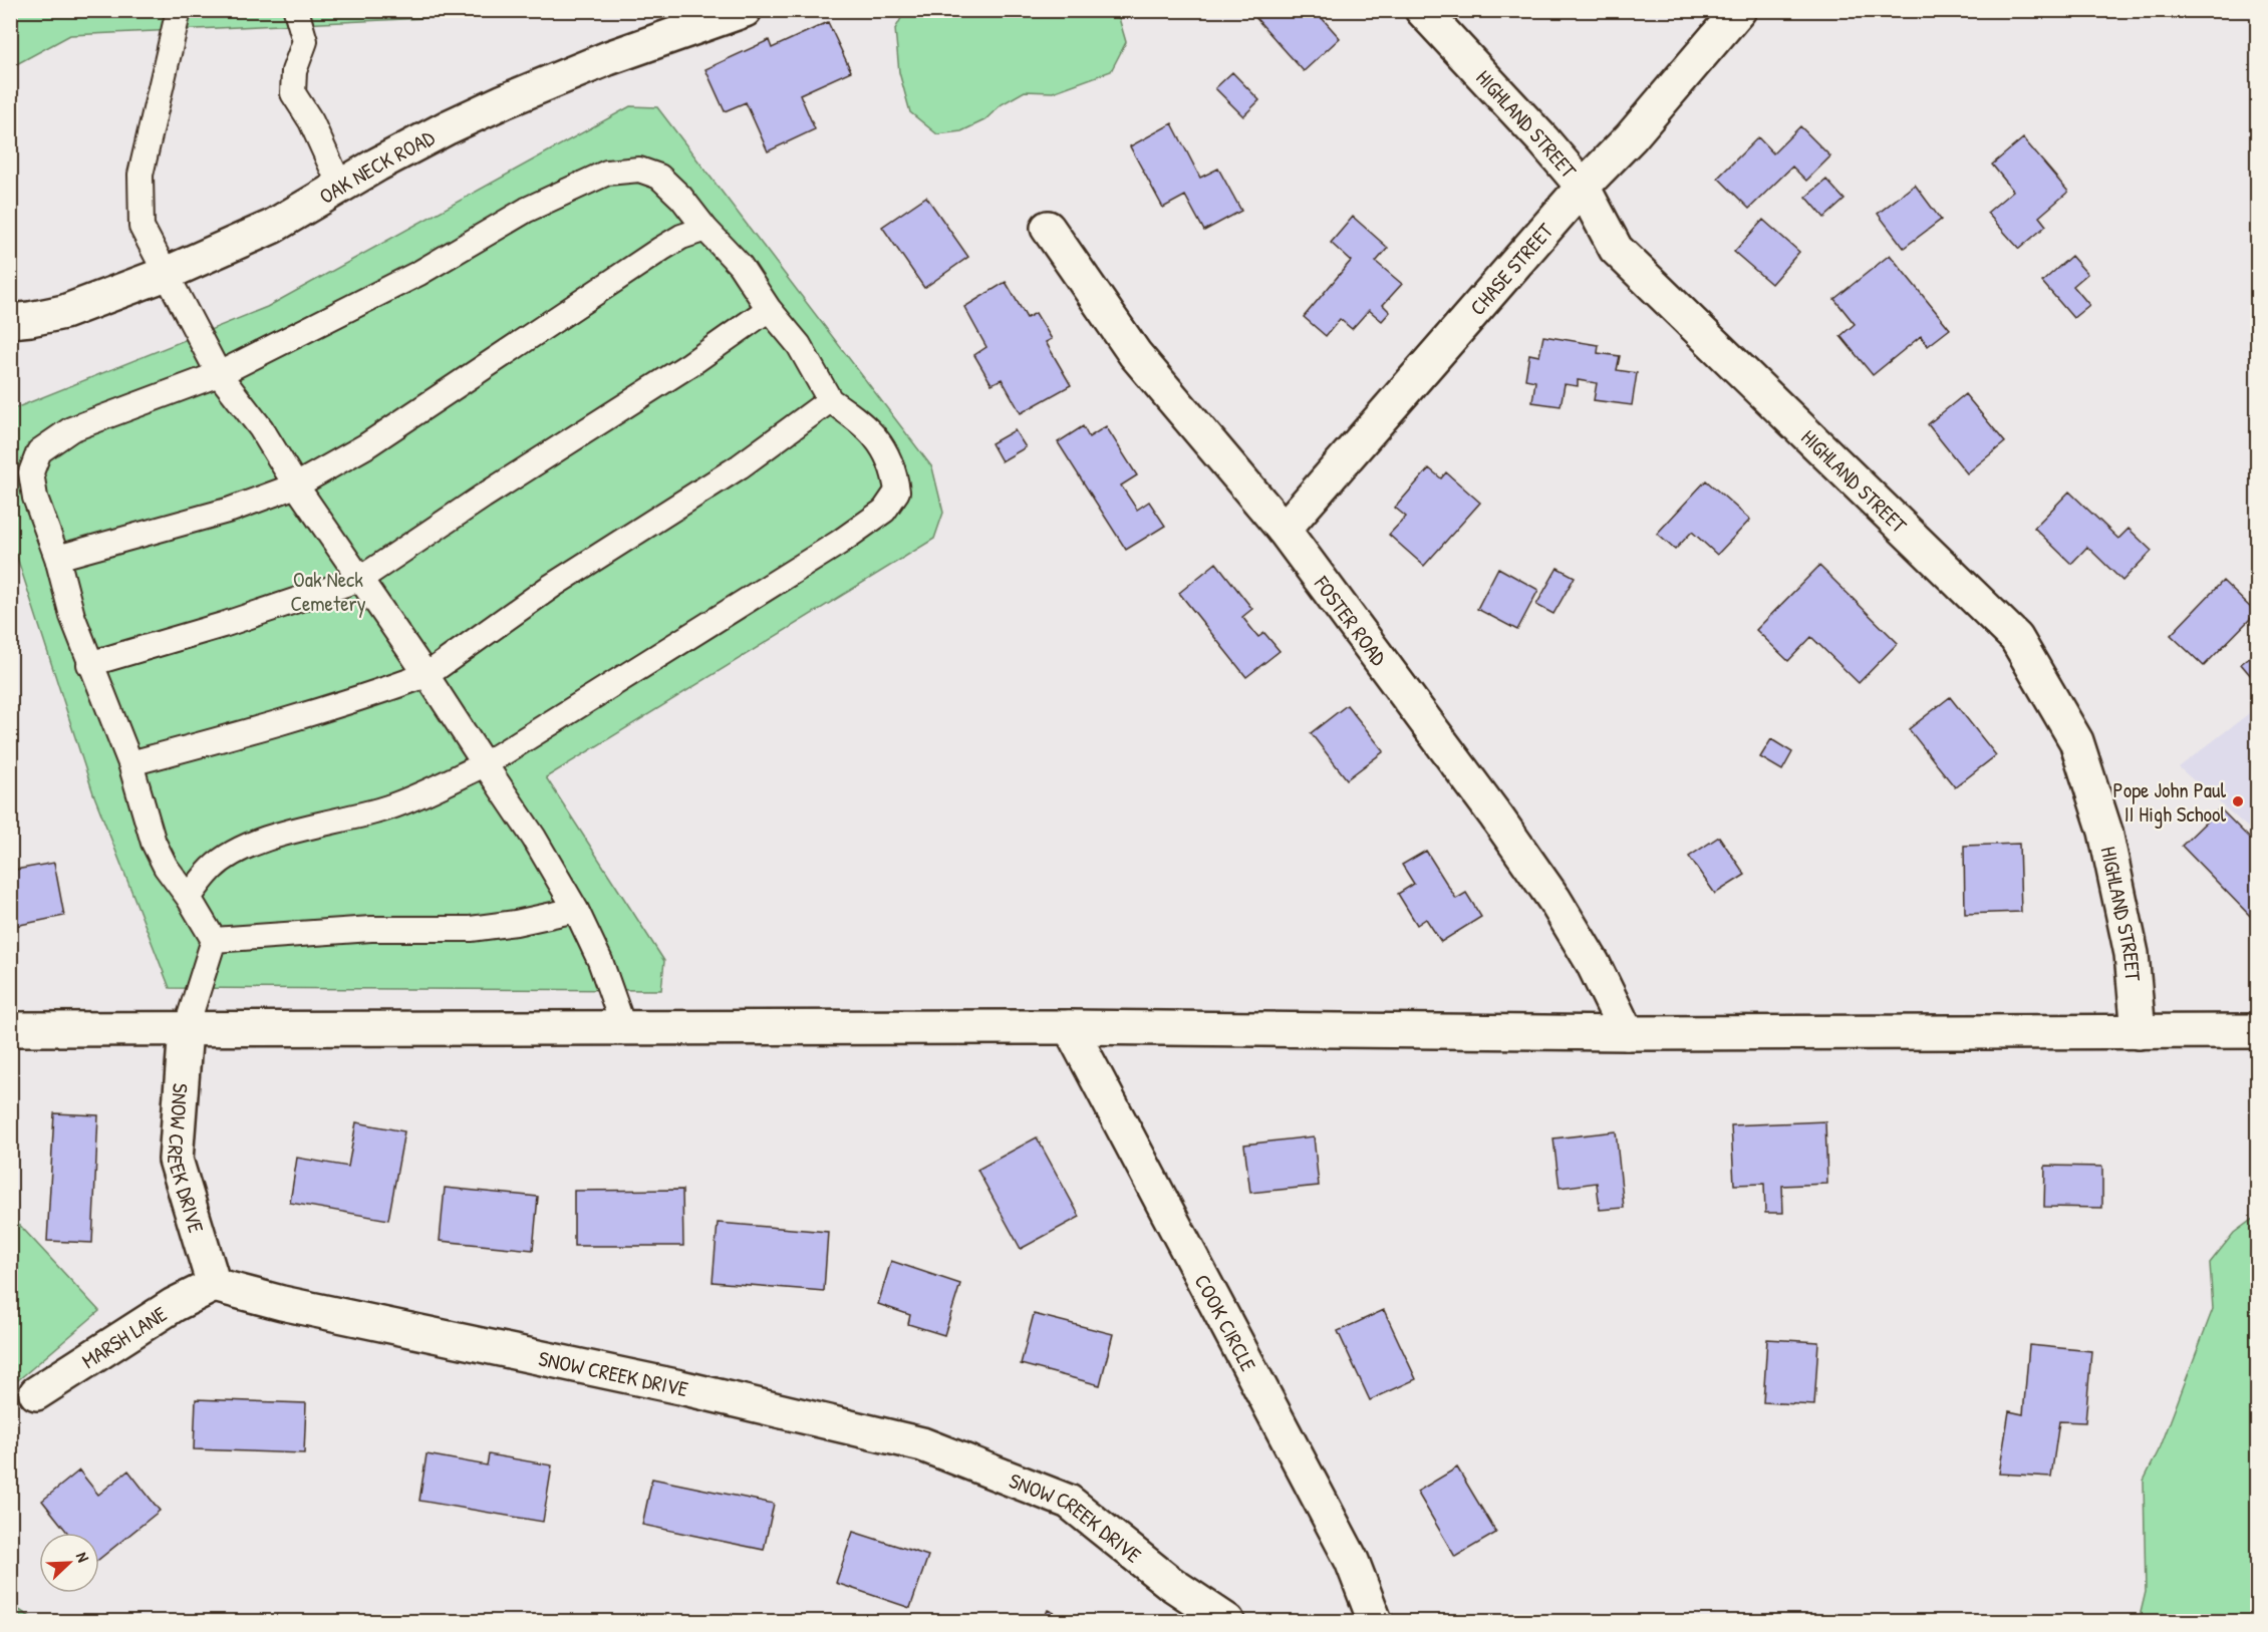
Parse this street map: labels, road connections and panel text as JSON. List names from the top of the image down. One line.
{"streets":{"street":["HIGHLAND STREET","OAK NECK ROAD","CHASE STREET","FOSTER ROAD","SNOW CREEK DRIVE","COOK CIRCLE","MARSH LANE"]},"crossings":[["HIGHLAND STREET","CHASE STREET"],["CHASE STREET","FOSTER ROAD"],["SNOW CREEK DRIVE","MARSH LANE"]],"parks":["Oak Neck Cemetery"],"places":["Pope John Paul II High School"],"north":"top right"}
